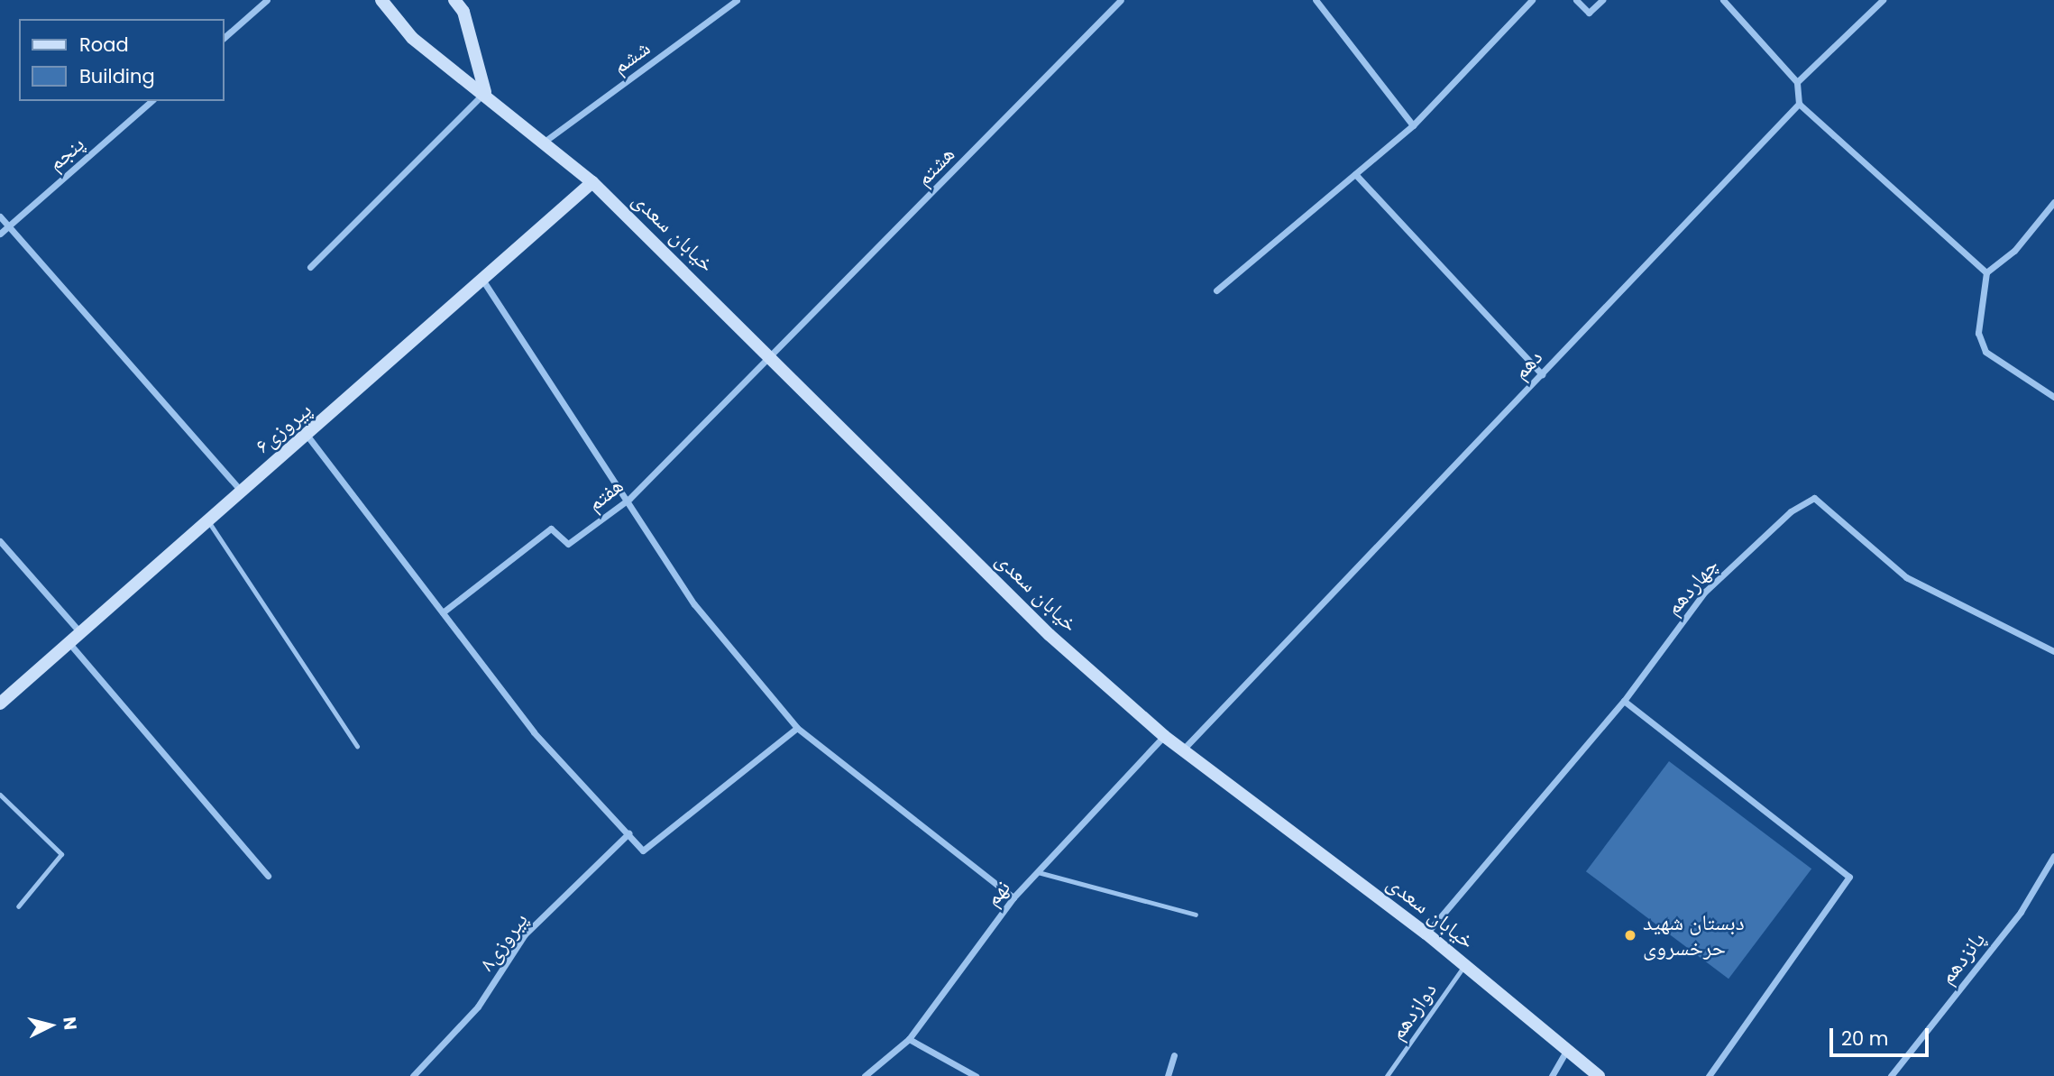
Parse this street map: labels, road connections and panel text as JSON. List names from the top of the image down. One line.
{"streets":{"street":["ششم","پنجم","هشتم","خیابان سعدی","دهم","پیروزی۶","هفتم","چهاردهم","نهم","پیروزی۸","پانزدهم"],"lane":["دوازدهم"]},"crossings":[["ششم","خیابان سعدی"],["هشتم","خیابان سعدی"],["هشتم","هفتم"],["خیابان سعدی","دهم"],["خیابان سعدی","پیروزی۶"],["خیابان سعدی","هفتم"],["خیابان سعدی","چهاردهم"],["خیابان سعدی","نهم"],["خیابان سعدی","دوازدهم"]],"places":["دبستان شهید حرخسروی"],"legend":["Road","Building"],"scale_bar":"20 m","north":"right"}
